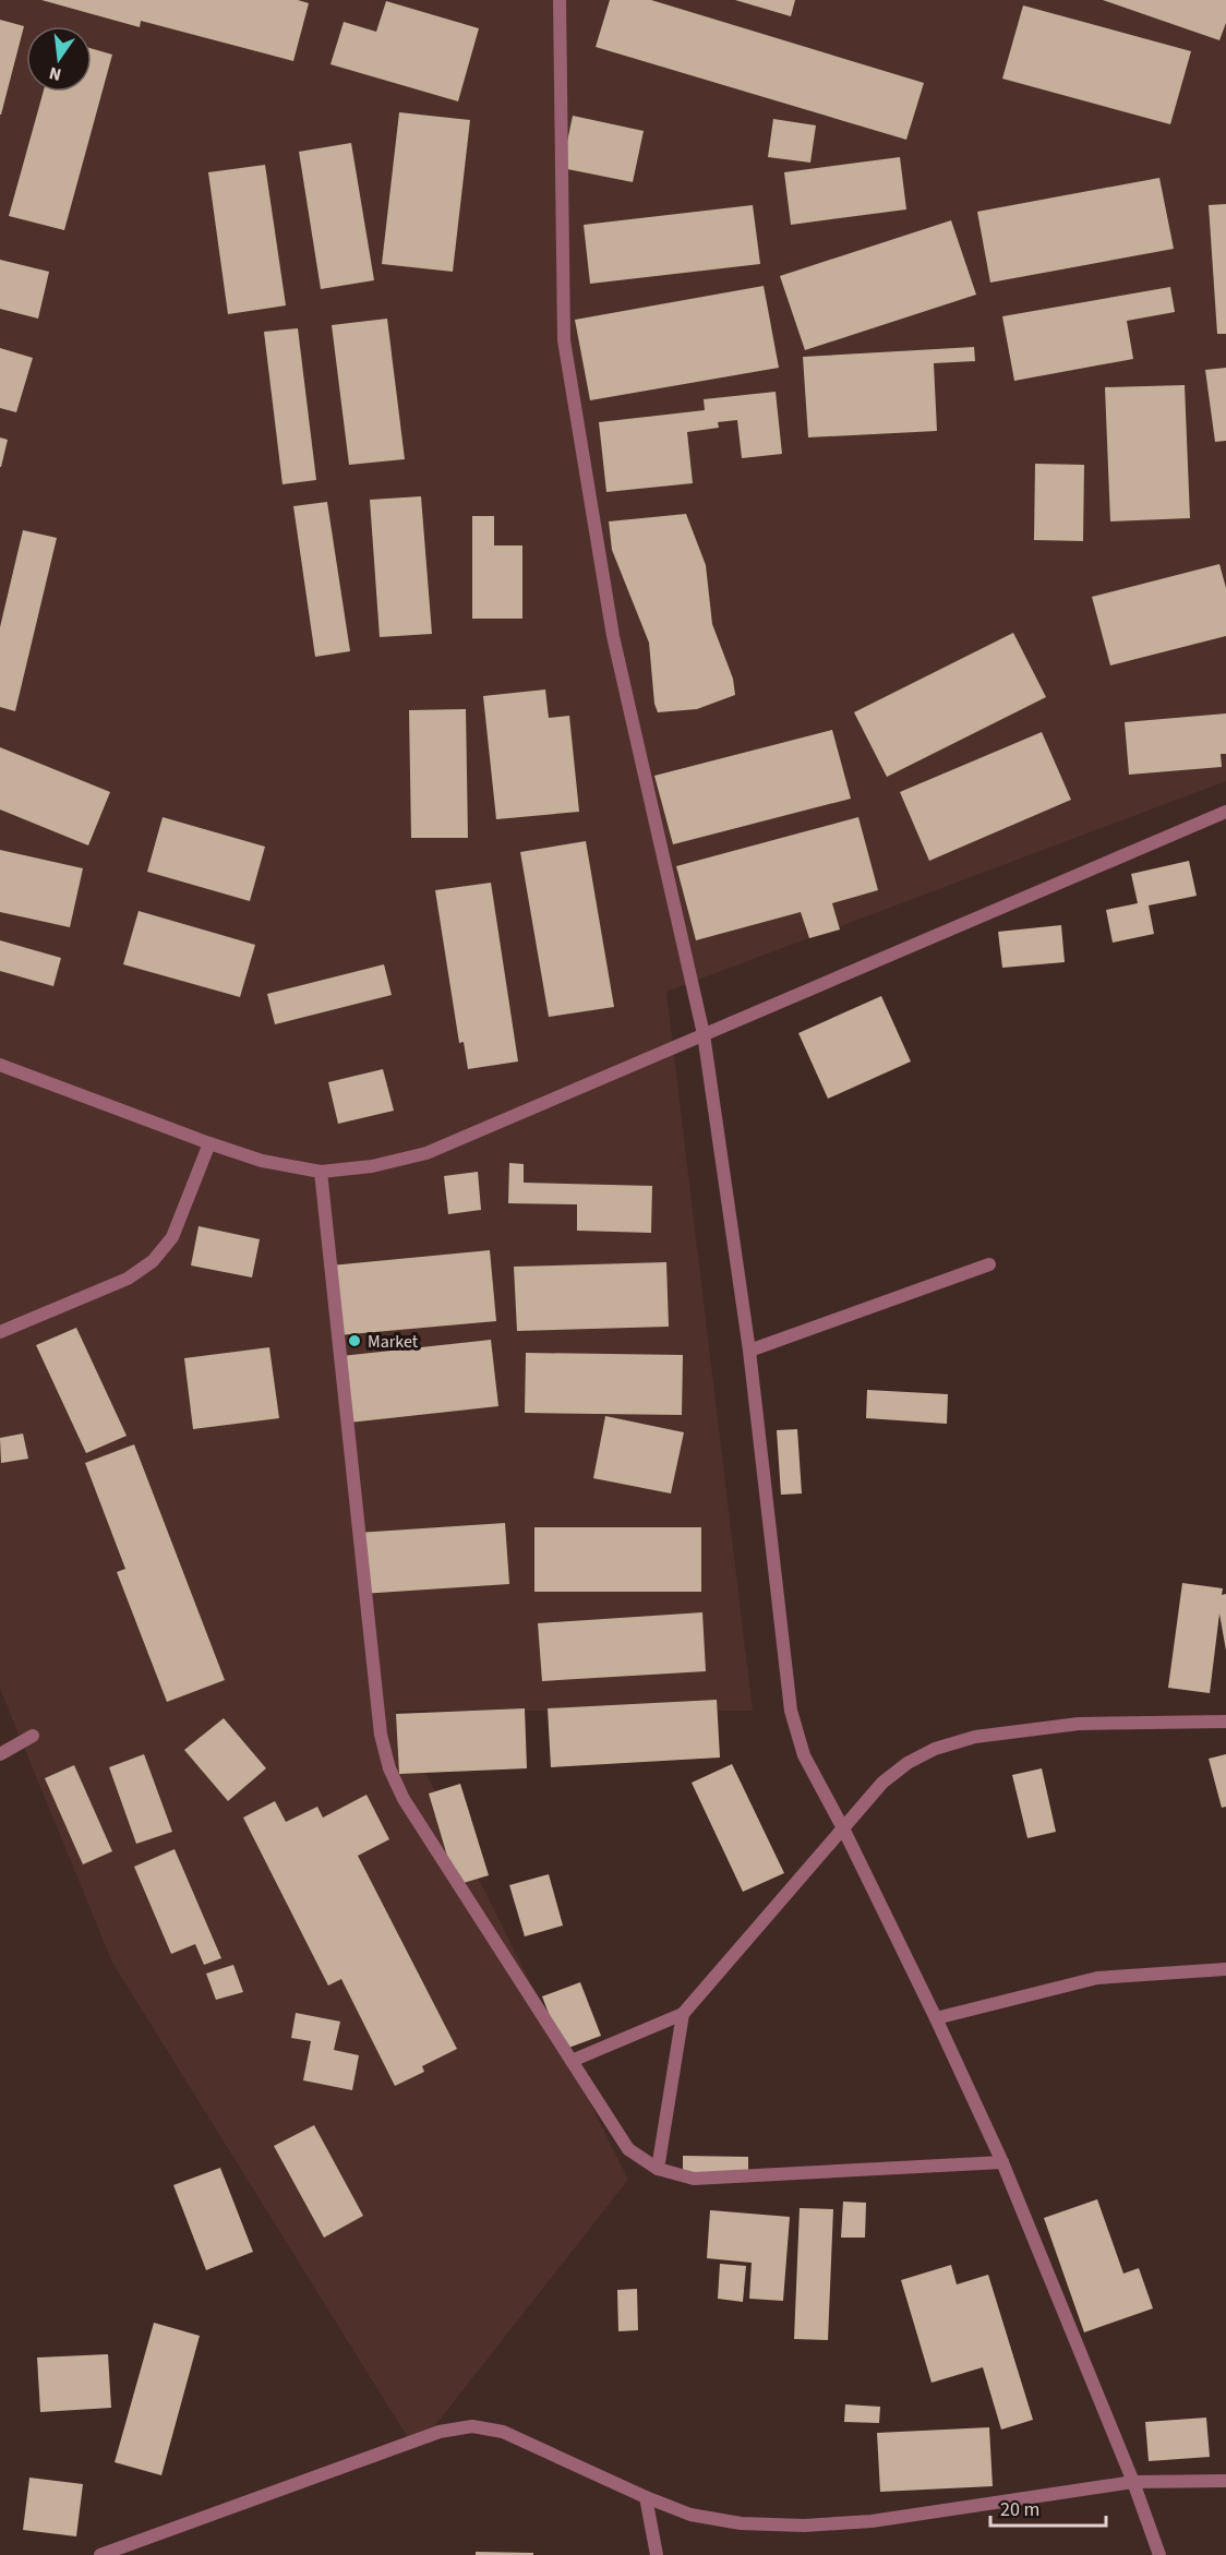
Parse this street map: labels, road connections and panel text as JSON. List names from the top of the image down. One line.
{"places":["Market"],"scale_bar":"20 m","north":"bottom"}
